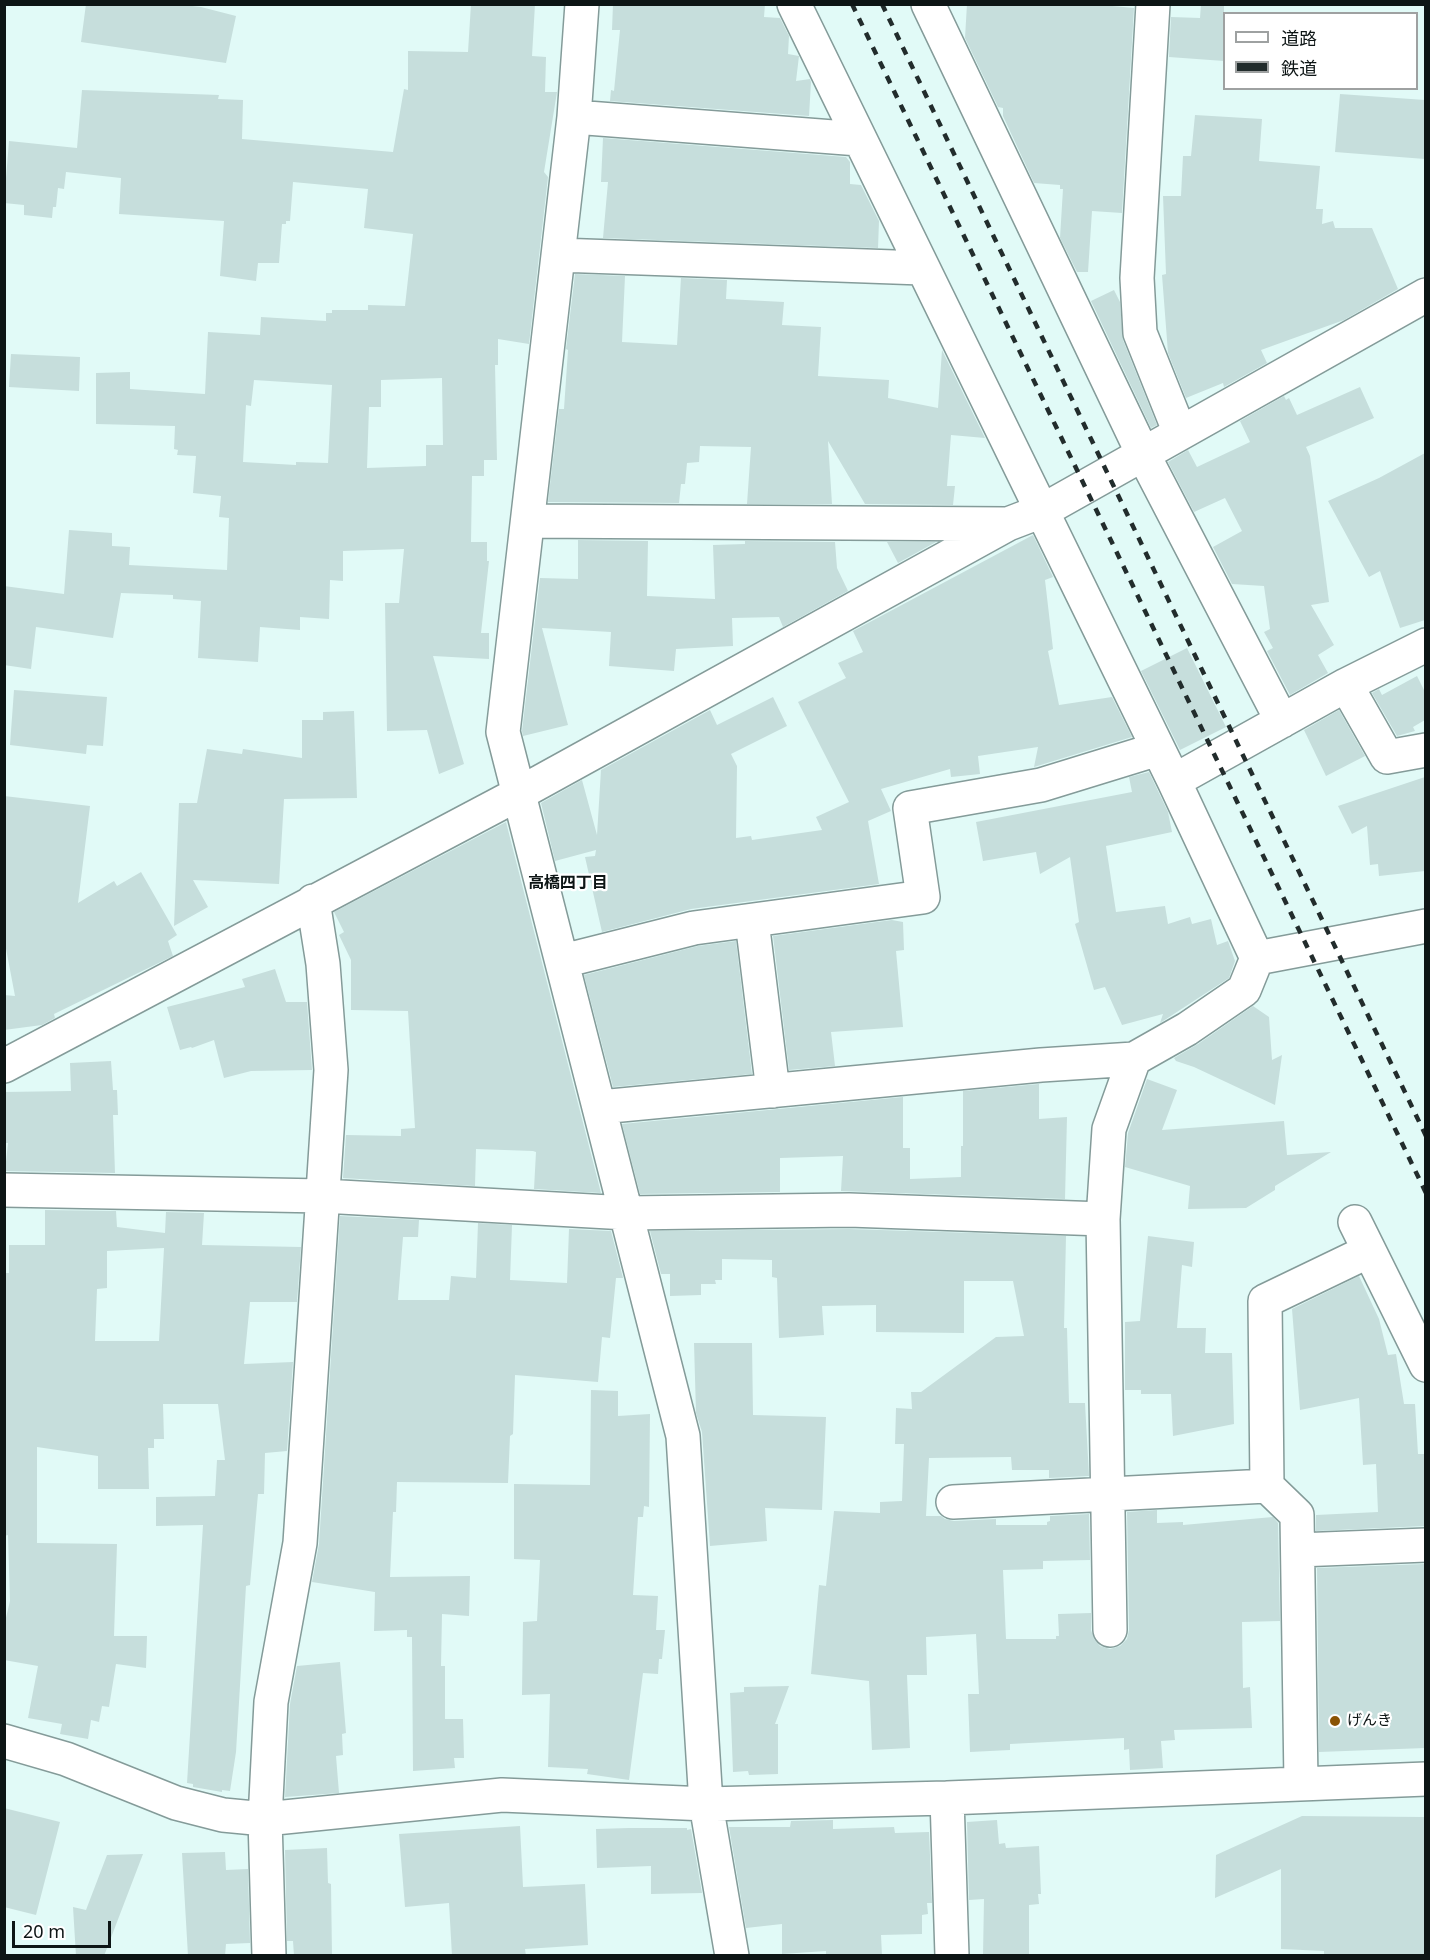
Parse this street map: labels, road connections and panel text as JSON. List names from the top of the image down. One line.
{"districts":["高橋四丁目"],"places":["げんき"],"legend":["道路","鉄道"],"scale_bar":"20 m"}
